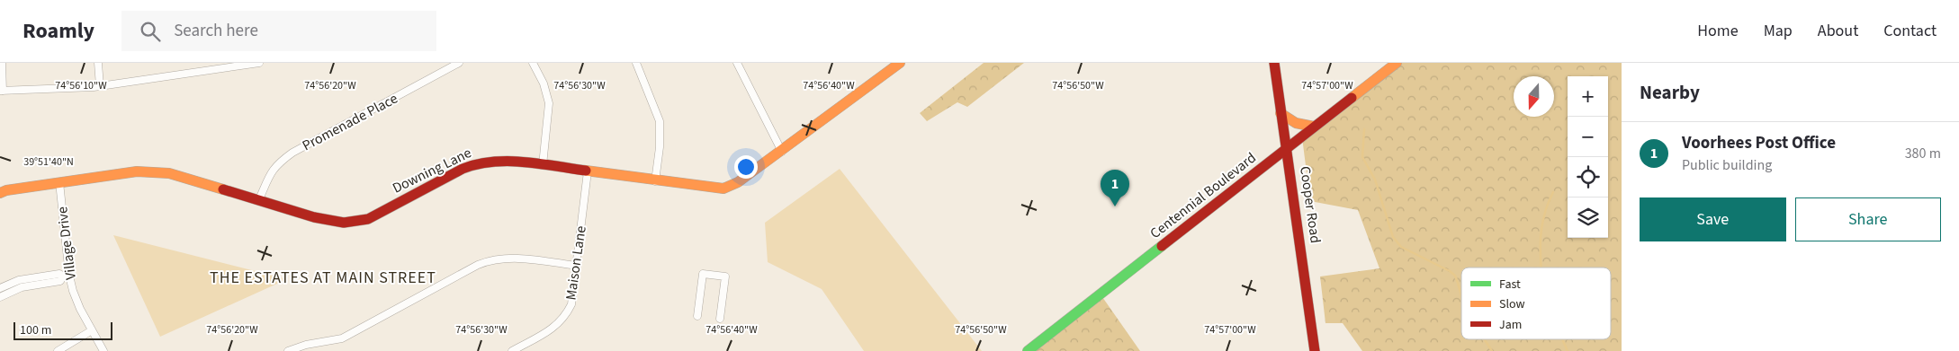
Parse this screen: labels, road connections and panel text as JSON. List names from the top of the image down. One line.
{"streets":{"street":["Promenade Place","Downing Lane","Centennial Boulevard","Cooper Road","Village Drive","Maison Lane"]},"crossings":[["Promenade Place","Downing Lane"],["Downing Lane","Village Drive"],["Downing Lane","Maison Lane"],["Centennial Boulevard","Cooper Road"]],"districts":["THE ESTATES AT MAIN STREET"],"legend":["Fast","Slow","Jam"],"scale_bar":"100 m","north":"bottom","page":{"header":"Roamly","search":"Search here","nav":["Home","Map","About","Contact"],"heading":"Nearby","map_buttons":["+","−"],"list":[{"mark":"1","name":"Voorhees Post Office","note":"Public building","value":"380 m"}],"pins":"1","buttons":["Save","Share"],"scale":"100 m"},"coordinates":["74°56'10\"W","74°56'20\"W","74°56'30\"W","74°56'40\"W","74°56'50\"W","74°57'00\"W","39°51'40\"N"]}
